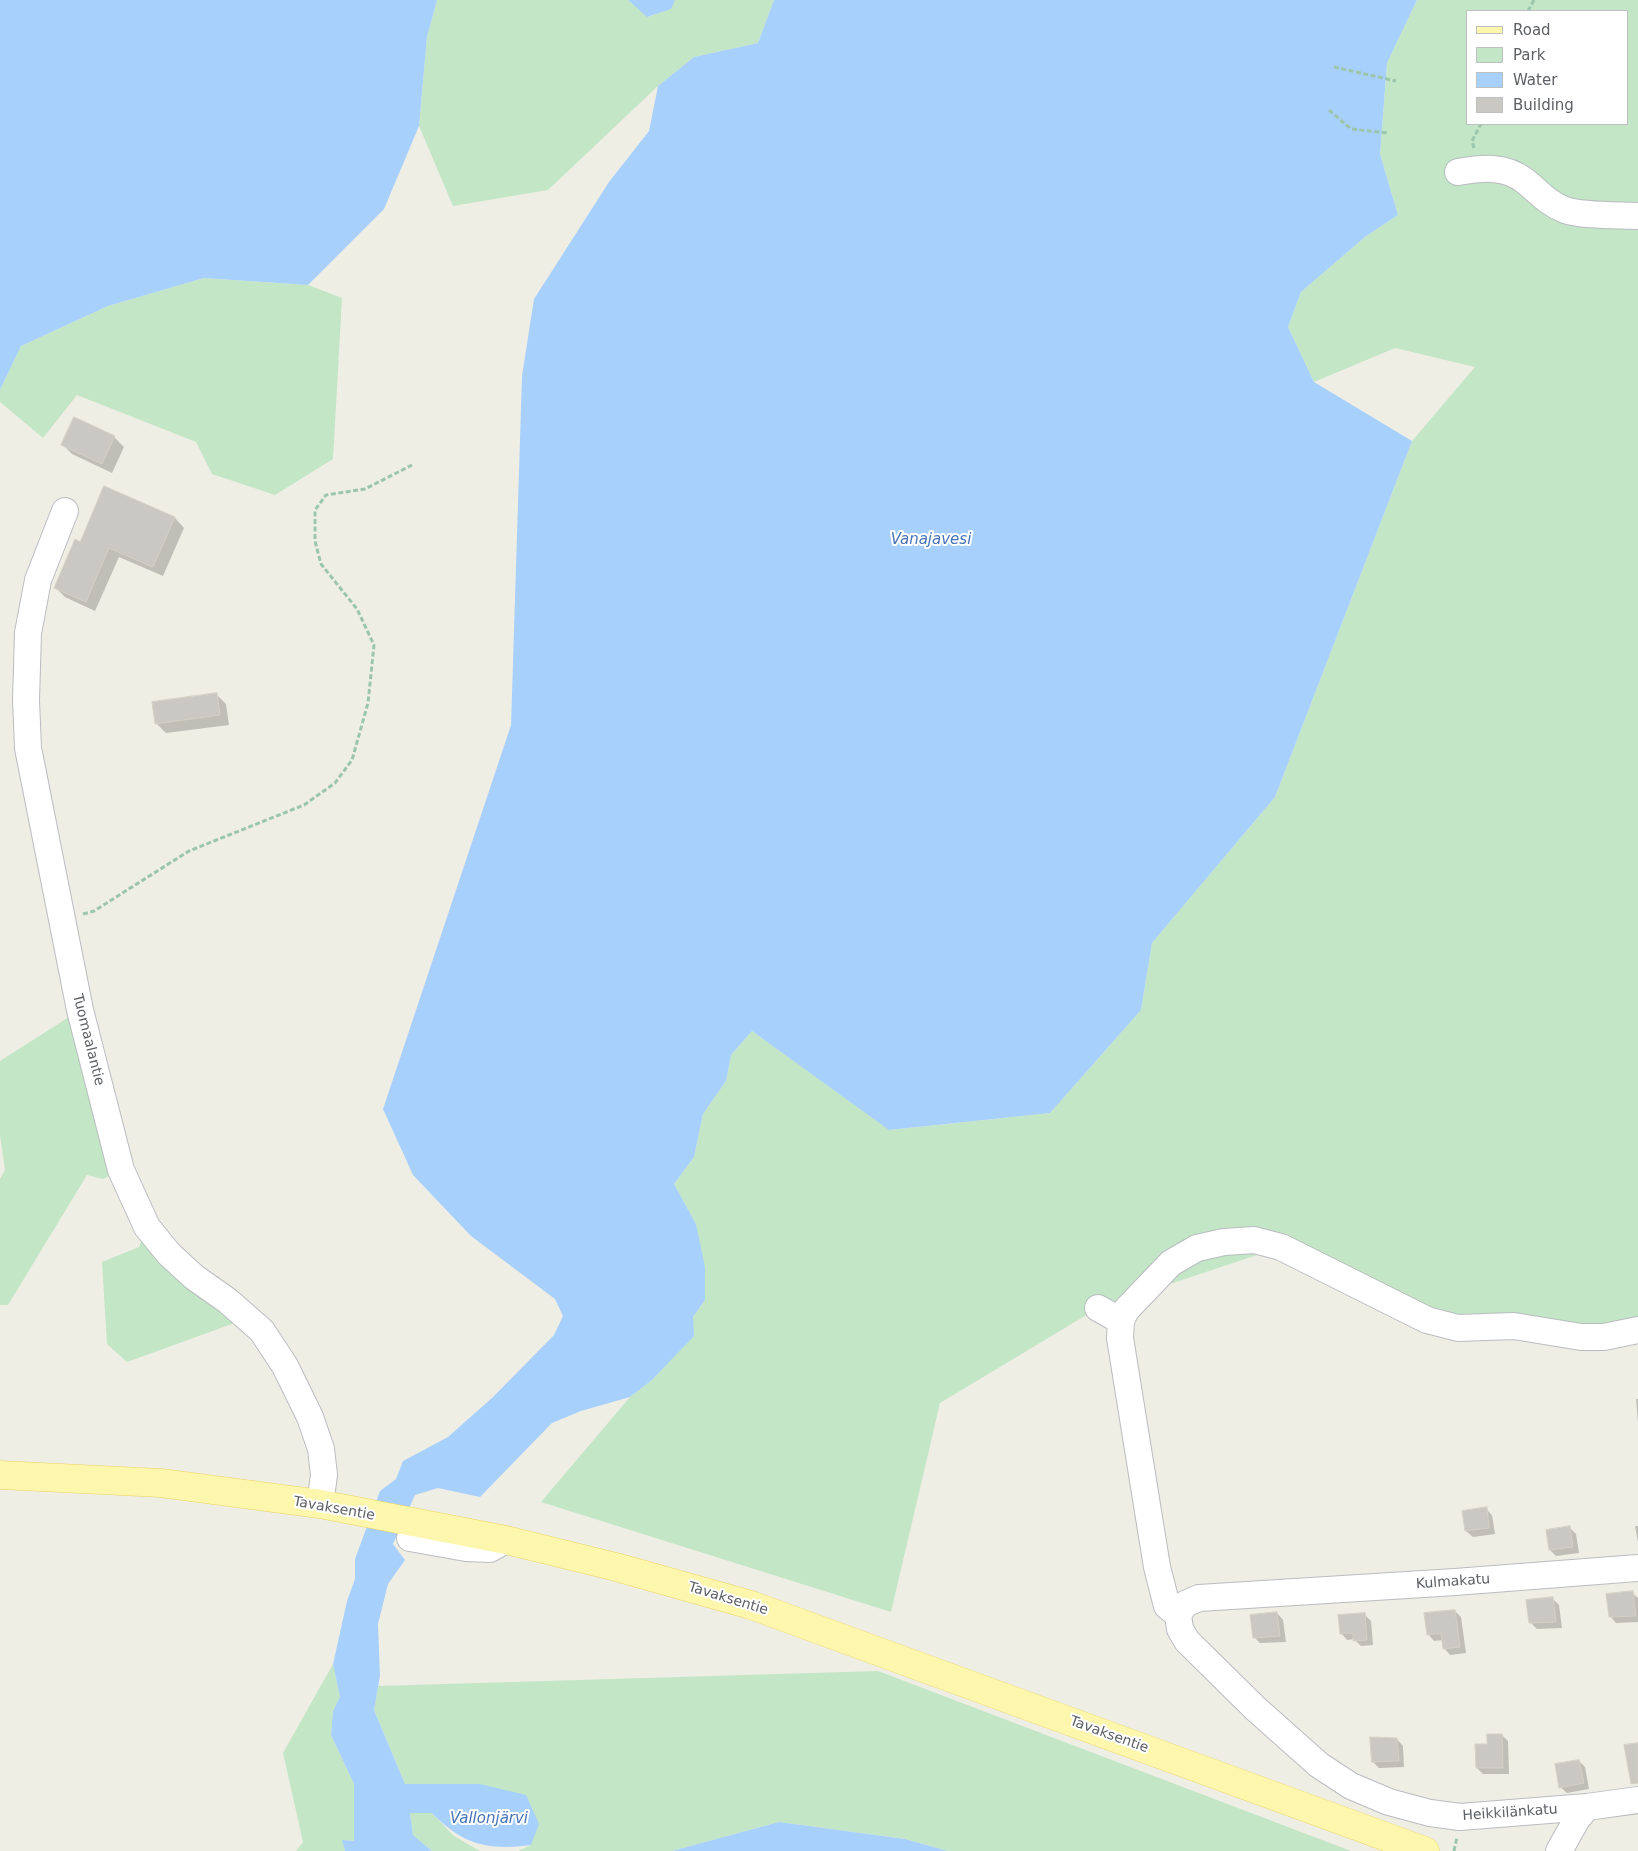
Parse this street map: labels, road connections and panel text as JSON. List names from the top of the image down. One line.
{"streets":{"main road":["Tavaksentie"],"street":["Tuomaalantie","Kulmakatu","Heikkilänkatu"]},"crossings":[["Tuomaalantie","Tavaksentie"],["Kulmakatu","Heikkilänkatu"]],"water":["Vanajavesi","Vallonjärvi"],"legend":["Road","Park","Water","Building"]}
